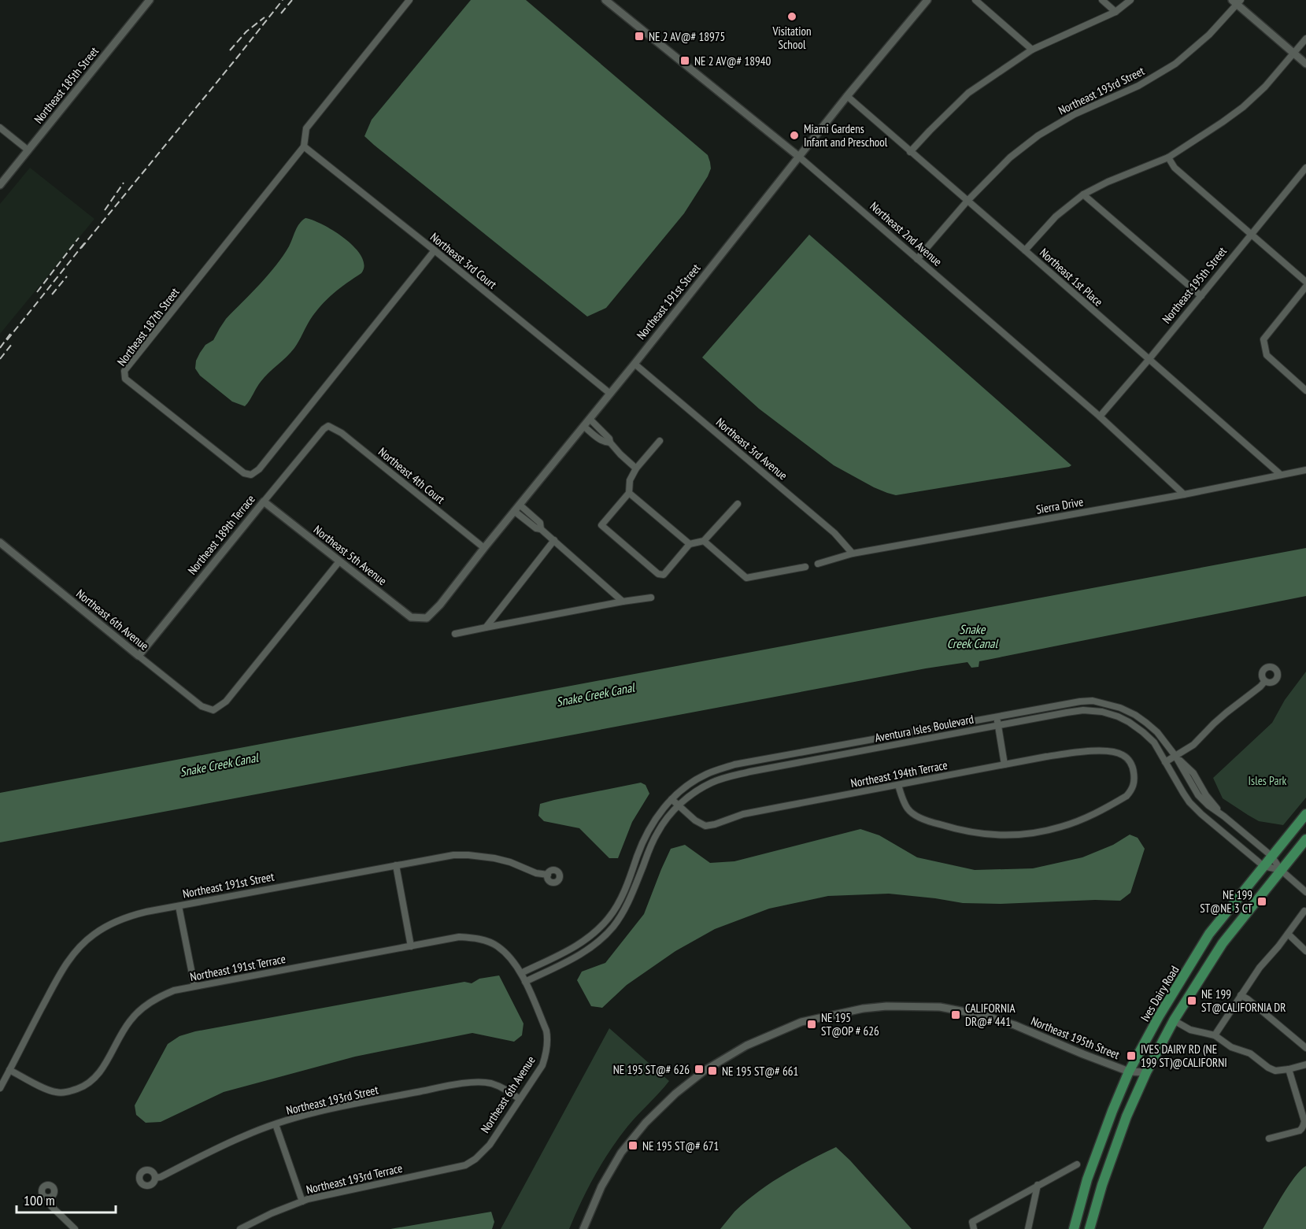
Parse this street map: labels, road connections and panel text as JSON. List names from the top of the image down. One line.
{"streets":{"main road":["Ives Dairy Road"],"street":["Northeast 185th Street","Northeast 193rd Street","Northeast 2nd Avenue","Northeast 3rd Court","Northeast 1st Place","Northeast 195th Street","Northeast 191st Street","Northeast 187th Street","Northeast 3rd Avenue","Northeast 4th Court","Sierra Drive","Northeast 189th Terrace","Northeast 5th Avenue","Northeast 6th Avenue","Aventura Isles Boulevard","Northeast 194th Terrace","Northeast 191st Terrace","Northeast 193rd Terrace"]},"crossings":[["Northeast 193rd Street","Northeast 2nd Avenue"],["Northeast 193rd Street","Northeast 1st Place"],["Northeast 193rd Street","Northeast 6th Avenue"],["Northeast 2nd Avenue","Northeast 195th Street"],["Northeast 2nd Avenue","Northeast 191st Street"],["Northeast 2nd Avenue","Sierra Drive"],["Northeast 3rd Court","Northeast 191st Street"],["Northeast 3rd Court","Northeast 187th Street"],["Northeast 1st Place","Northeast 195th Street"],["Northeast 1st Place","Northeast 191st Street"],["Northeast 1st Place","Sierra Drive"],["Northeast 195th Street","Ives Dairy Road"],["Northeast 191st Street","Northeast 3rd Avenue"],["Northeast 191st Street","Northeast 4th Court"],["Northeast 191st Street","Northeast 5th Avenue"],["Northeast 191st Street","Northeast 191st Terrace"],["Northeast 3rd Avenue","Sierra Drive"],["Northeast 4th Court","Northeast 189th Terrace"],["Northeast 189th Terrace","Northeast 5th Avenue"],["Northeast 189th Terrace","Northeast 6th Avenue"],["Northeast 5th Avenue","Northeast 6th Avenue"],["Northeast 6th Avenue","Aventura Isles Boulevard"],["Northeast 6th Avenue","Northeast 191st Terrace"],["Northeast 6th Avenue","Northeast 193rd Terrace"],["Aventura Isles Boulevard","Northeast 194th Terrace"],["Aventura Isles Boulevard","Ives Dairy Road"]],"water":["Snake Creek Canal"],"parks":["Isles Park"],"places":{"other":["Visitation School","Miami Gardens Infant and Preschool"],"transit":["NE 2 AV@# 18975","NE 2 AV@# 18940","NE 199 ST@NE 3 CT","NE 199 ST@CALIFORNIA DR","CALIFORNIA DR@# 441","NE 195 ST@OP # 626","IVES DAIRY RD (NE 199 ST)@CALIFORNI","NE 195 ST@# 626","NE 195 ST@# 661","NE 195 ST@# 671"]},"scale_bar":"100 m"}
